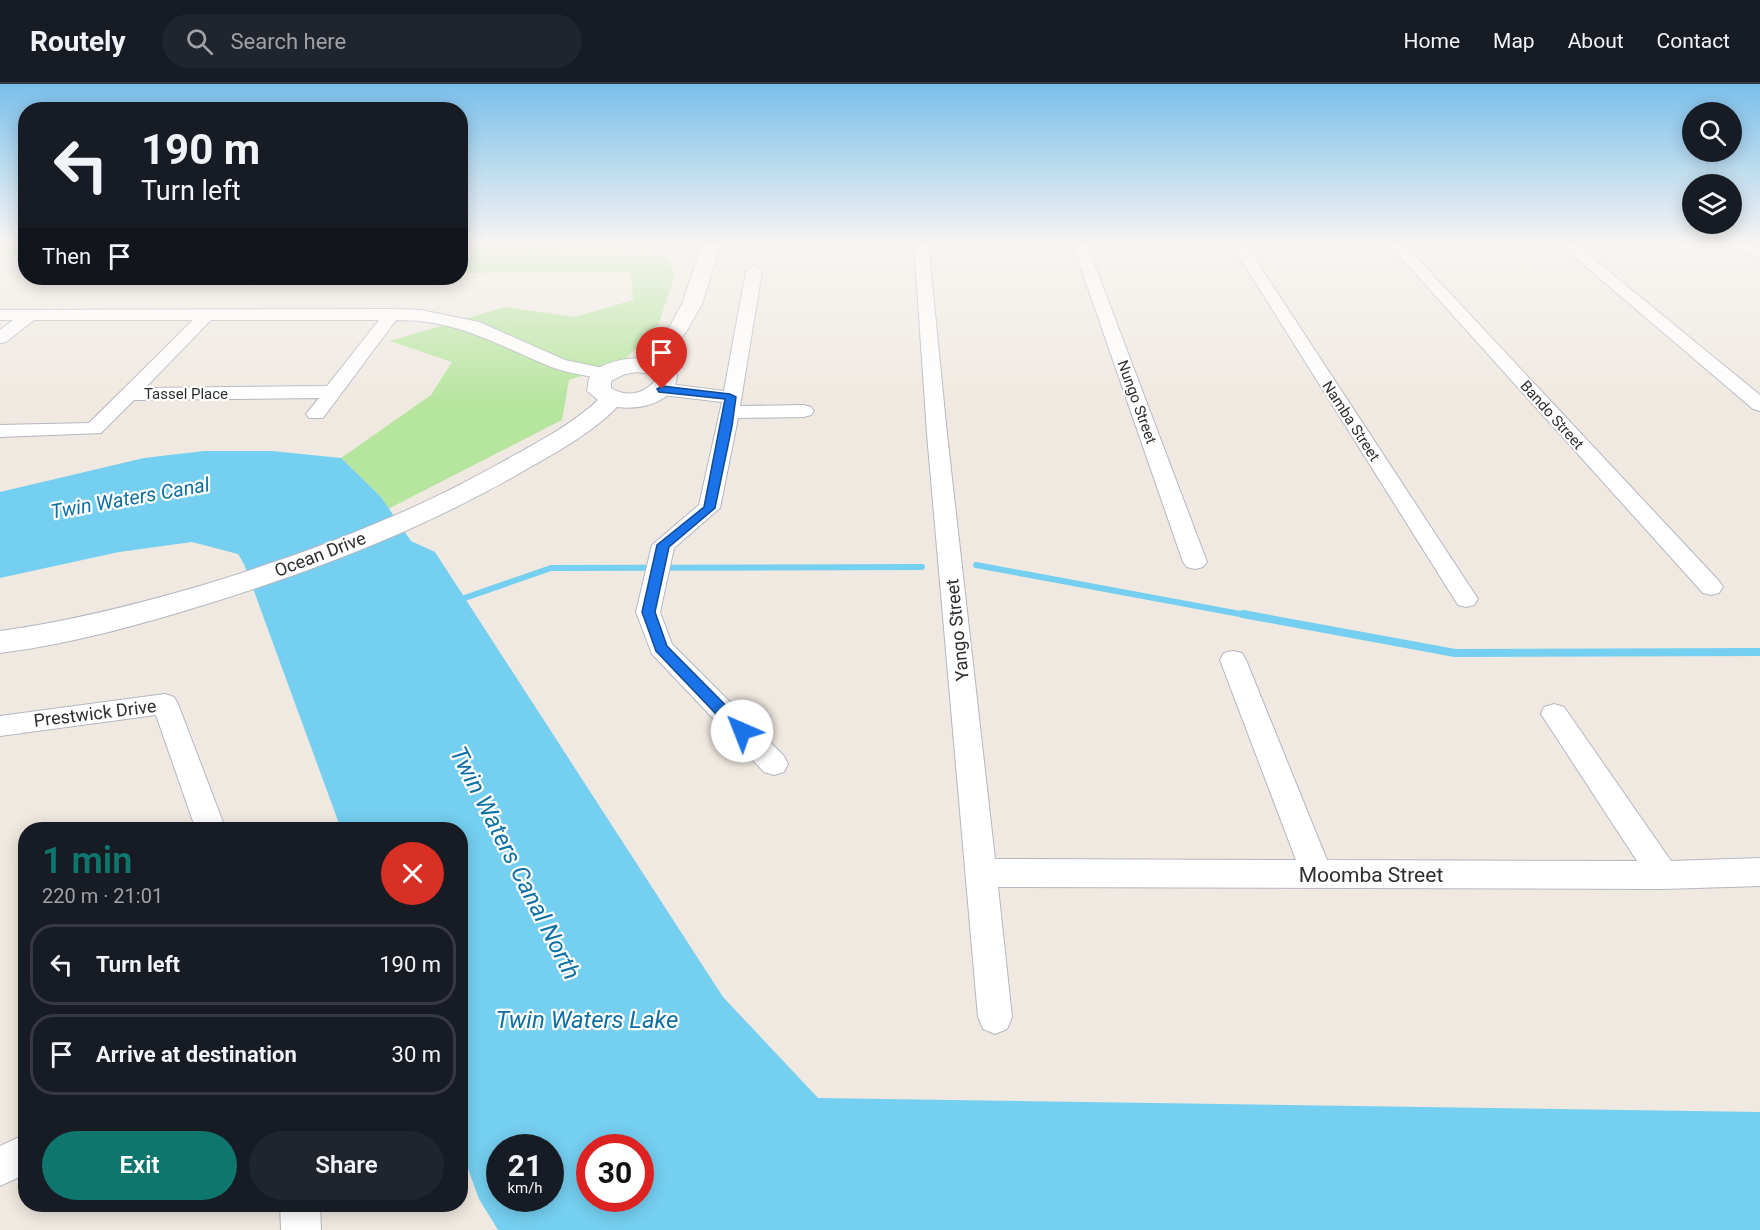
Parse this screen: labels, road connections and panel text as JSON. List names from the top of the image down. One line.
{"streets":{"street":["Tassel Place","Nungo Street","Bando Street","Namba Street","Ocean Drive","Yango Street","Prestwick Drive","Moomba Street"]},"crossings":[["Yango Street","Moomba Street"]],"water":["Twin Waters Canal","Twin Waters Canal North","Twin Waters Lake"],"page":{"header":"Routely","search":"Search here","nav":["Home","Map","About","Contact"],"turn":["190 m","Turn left"],"then":"Then","heading":["1 min","220 m · 21:01"],"list":[{"name":"Turn left","value":"190 m"},{"name":"Arrive at destination","value":"30 m"}],"buttons":["Exit","Share"],"speed":"21 km/h","limit":"30"}}
